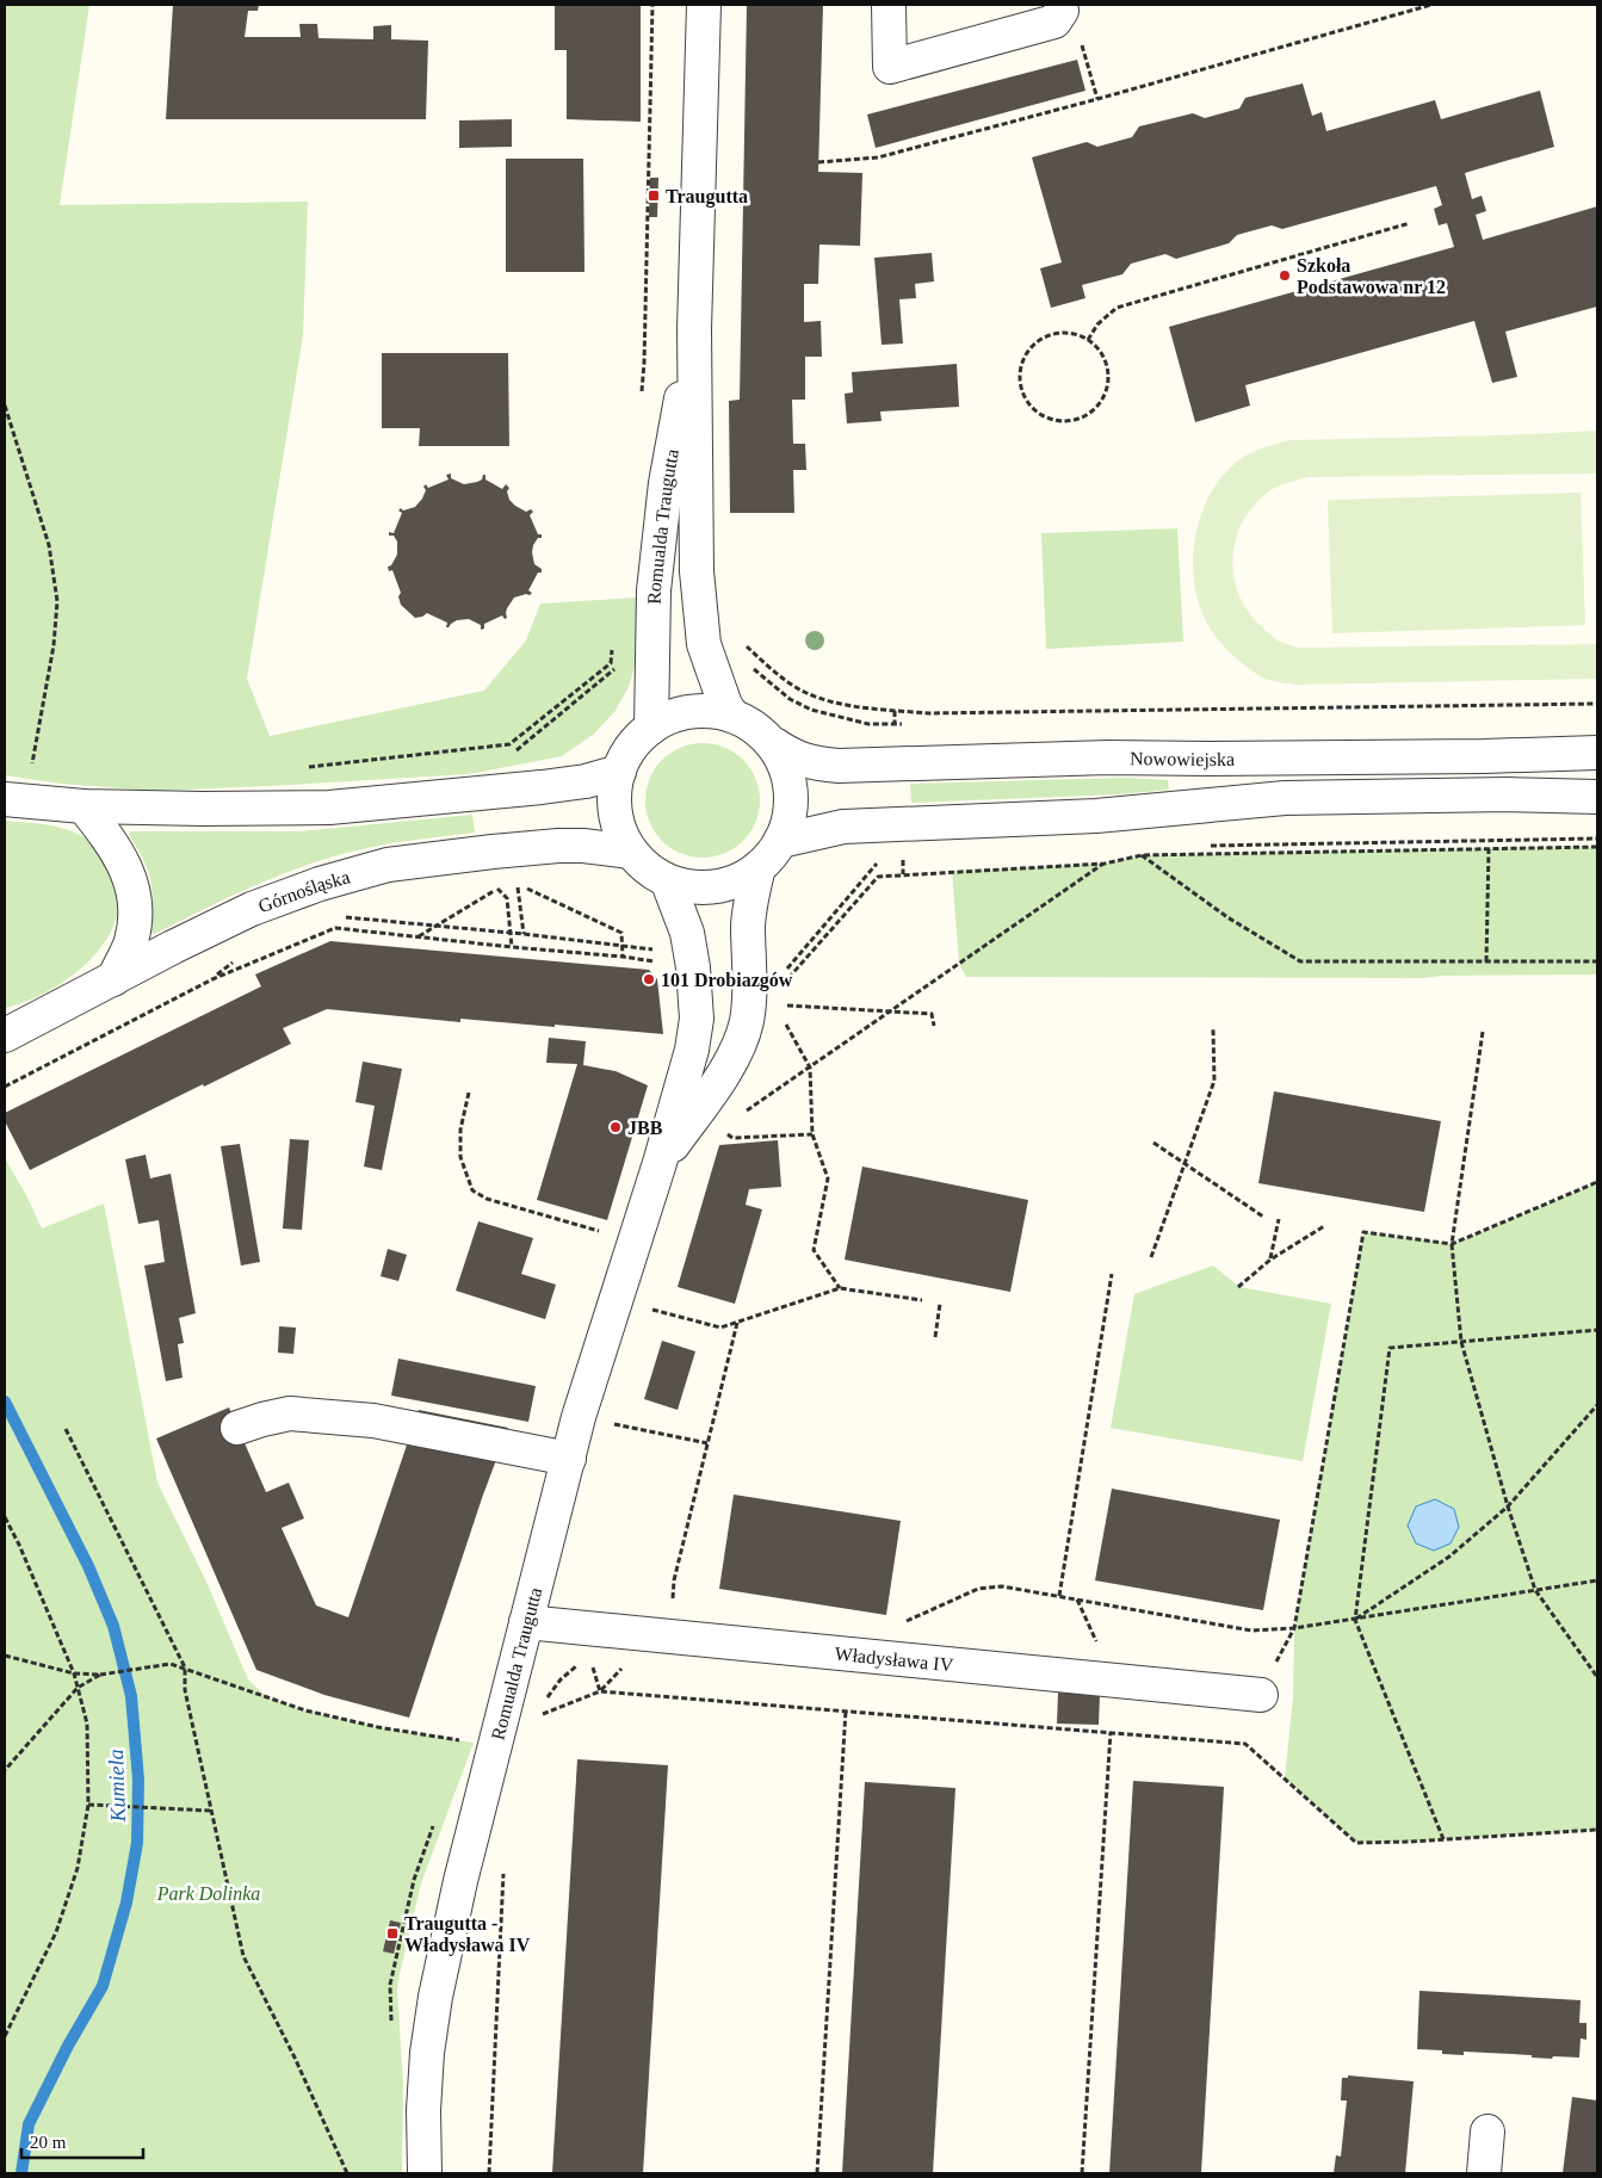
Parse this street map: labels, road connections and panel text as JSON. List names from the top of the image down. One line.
{"streets":{"street":["Romualda Traugutta","Nowowiejska","Górnośląska","Władysława IV"]},"crossings":[["Romualda Traugutta","Nowowiejska"],["Romualda Traugutta","Górnośląska"],["Romualda Traugutta","Władysława IV"],["Nowowiejska","Górnośląska"]],"water":["Kumiela"],"parks":["Park Dolinka"],"places":{"transit":["Traugutta","Traugutta - Władysława IV"],"other":["Szkoła Podstawowa nr 12","101 Drobiazgów","JBB"]},"scale_bar":"20 m"}
